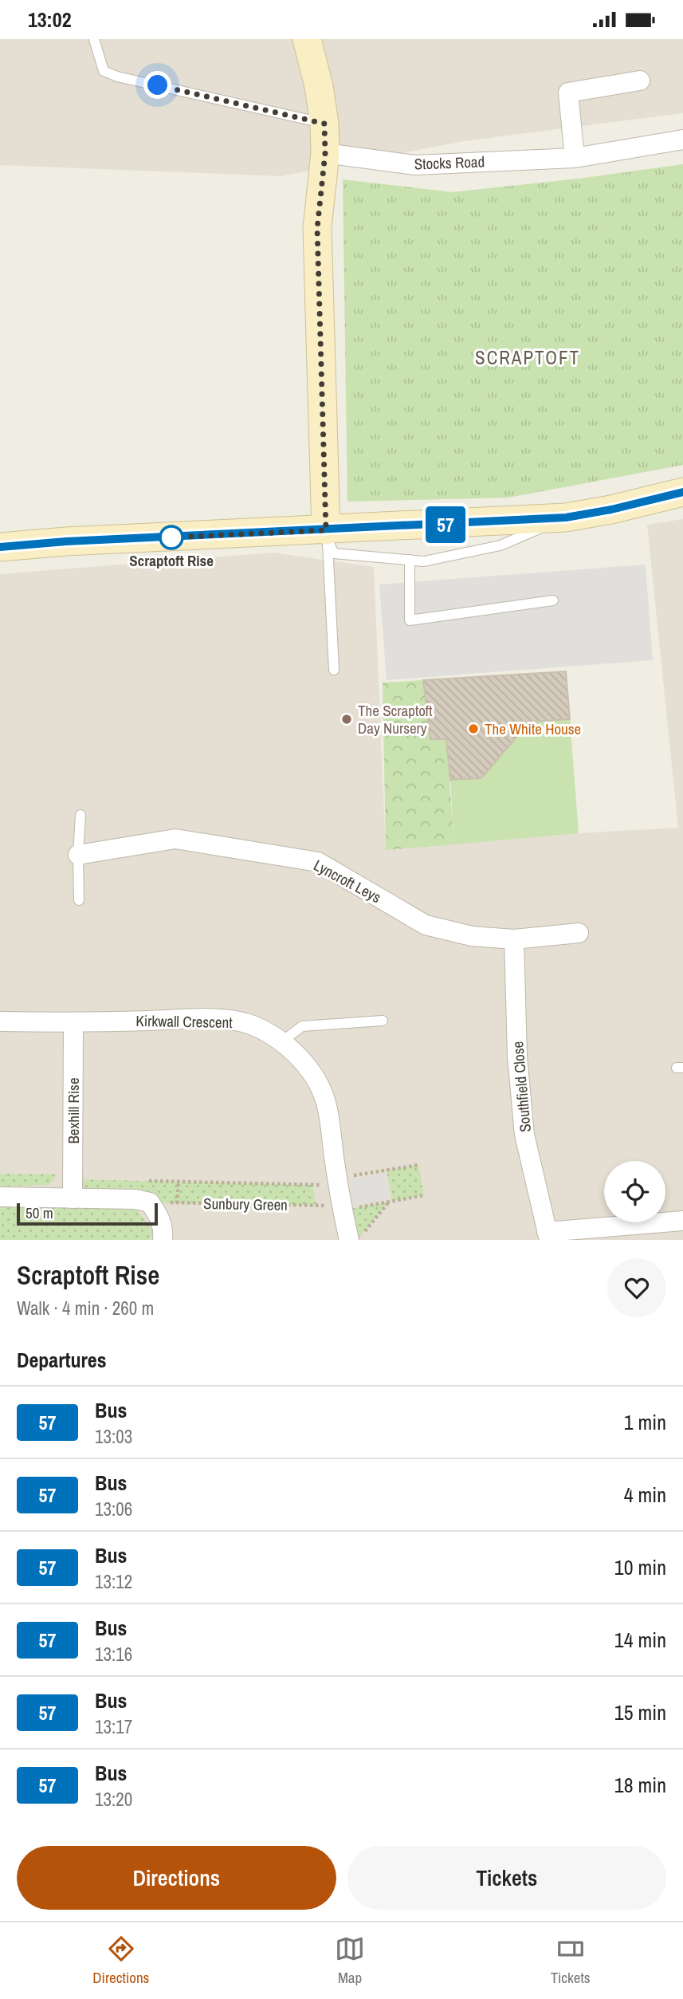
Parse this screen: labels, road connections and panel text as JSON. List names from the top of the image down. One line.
{"streets":{"street":["Stocks Road","Lyncroft Leys","Kirkwall Crescent","Southfield Close","Bexhill Rise"],"path":["Sunbury Green"]},"crossings":[["Lyncroft Leys","Southfield Close"],["Kirkwall Crescent","Bexhill Rise"],["Kirkwall Crescent","Sunbury Green"]],"districts":["SCRAPTOFT"],"places":["Scraptoft Rise","The Scraptoft Day Nursery","The White House"],"lines":["bus line 57"],"scale_bar":"50 m","page":{"status":"13:02","on_map":"57","scale":"50 m","heading":[["Scraptoft Rise","Walk · 4 min · 260 m"],"Departures"],"list":[{"mark":"57","name":"Bus","note":"13:03","value":"1 min"},{"mark":"57","name":"Bus","note":"13:06","value":"4 min"},{"mark":"57","name":"Bus","note":"13:12","value":"10 min"},{"mark":"57","name":"Bus","note":"13:16","value":"14 min"},{"mark":"57","name":"Bus","note":"13:17","value":"15 min"},{"mark":"57","name":"Bus","note":"13:20","value":"18 min"}],"buttons":["Directions","Tickets"],"tabs":["Directions","Map","Tickets"]}}
